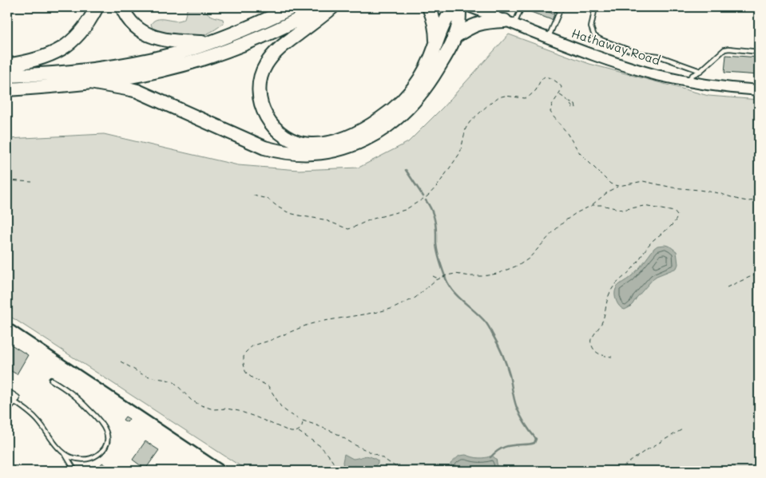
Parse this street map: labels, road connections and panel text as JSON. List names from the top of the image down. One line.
{"streets":{"main road":["Hathaway Road"]}}
